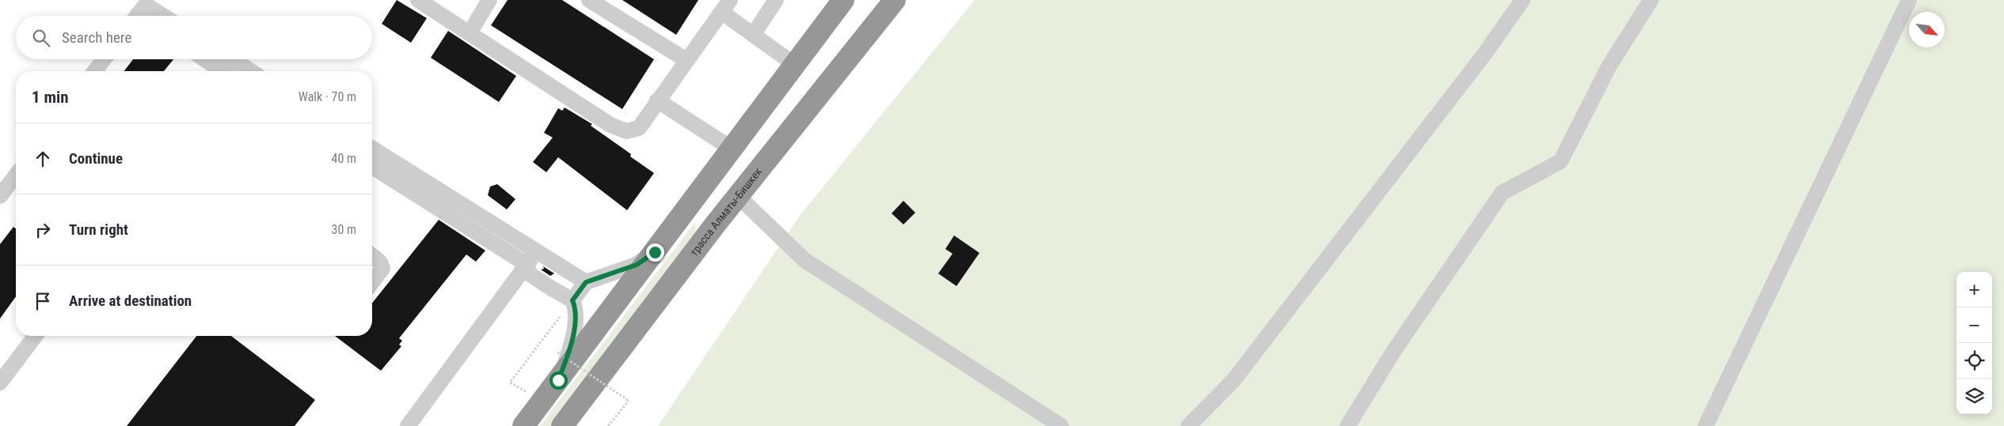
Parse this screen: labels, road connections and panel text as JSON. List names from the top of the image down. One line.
{"streets":{"highway":["трасса Алматы-Бишкек"]},"north":"bottom right","page":{"search":"Search here","heading":["1 min","Walk · 70 m"],"list":[["Continue","40 m"],["Turn right","30 m"],"Arrive at destination"],"map_buttons":["+","−"]}}
